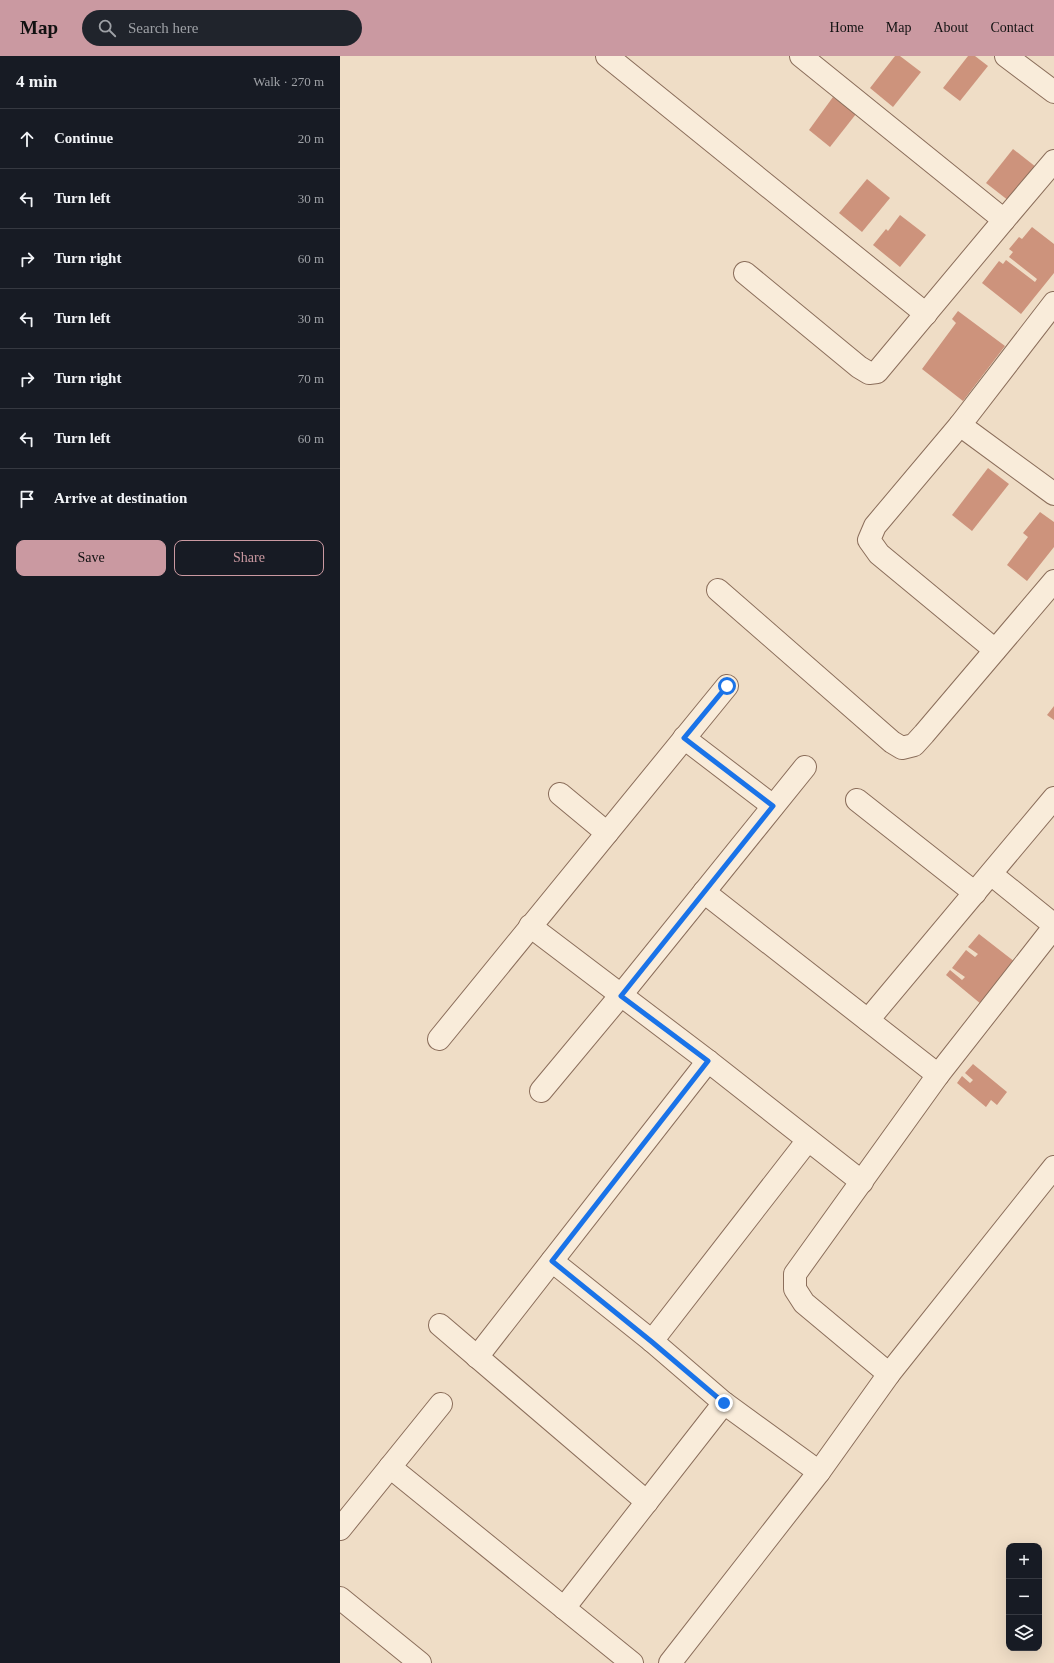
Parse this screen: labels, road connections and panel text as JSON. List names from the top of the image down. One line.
{"page":{"header":"Map","search":"Search here","nav":["Home","Map","About","Contact"],"heading":["4 min","Walk · 270 m"],"list":[["Continue","20 m"],["Turn left","30 m"],["Turn right","60 m"],["Turn left","30 m"],["Turn right","70 m"],["Turn left","60 m"],"Arrive at destination"],"buttons":["Save","Share"],"map_buttons":["+","−"]}}
